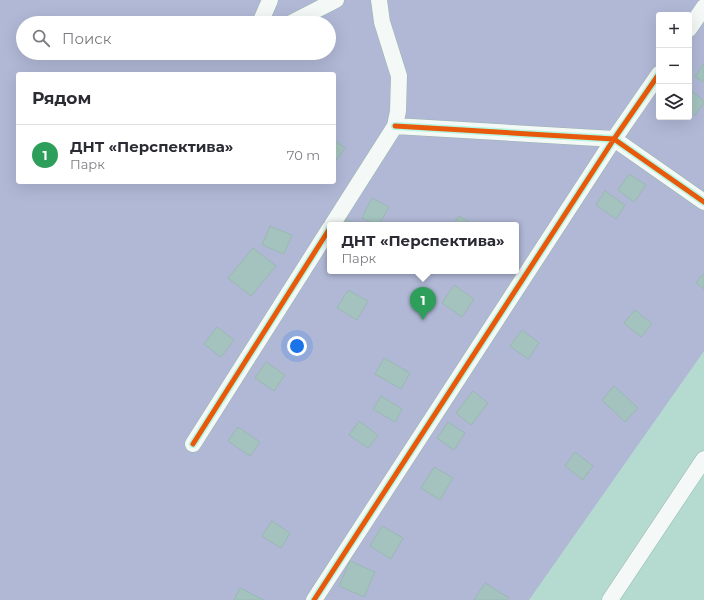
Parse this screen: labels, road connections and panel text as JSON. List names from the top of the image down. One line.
{"page":{"map_buttons":["+","−"],"search":"Поиск","heading":"Рядом","list":[{"mark":"1","name":"ДНТ «Перспектива»","note":"Парк","value":"70 m"}],"popup":["ДНТ «Перспектива»","Парк"],"pins":"1"}}
